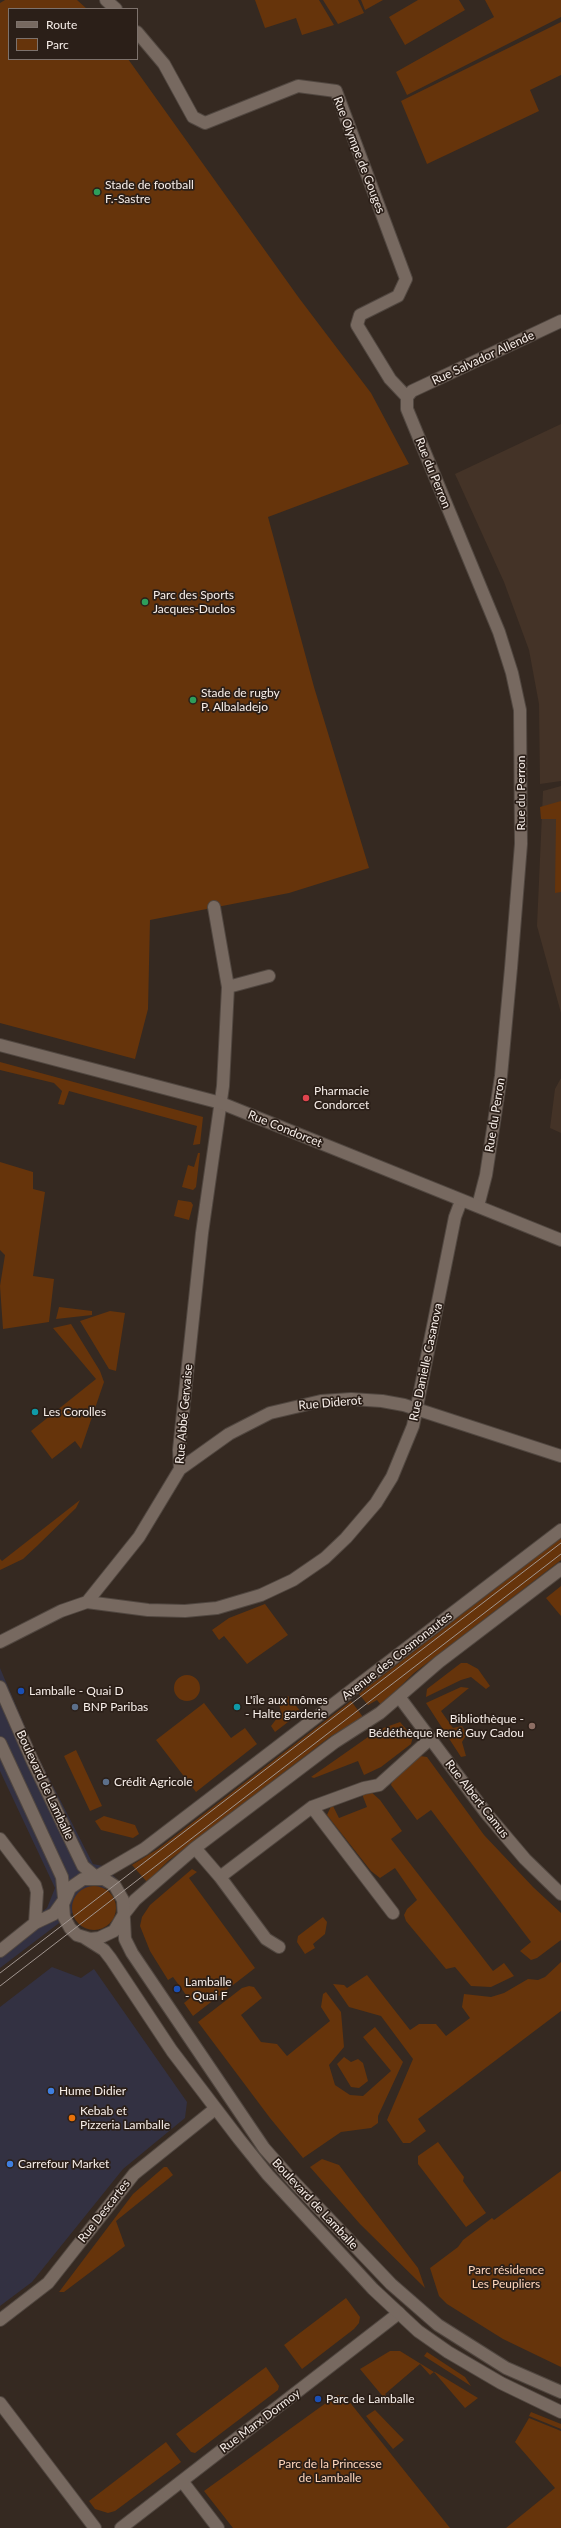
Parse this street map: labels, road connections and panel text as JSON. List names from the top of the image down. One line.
{"streets":{"street":["Rue Olympe de Gouges","Rue Salvador Allende","Rue du Perron","Rue Condorcet","Rue Danielle Casanova","Rue Diderot","Rue Abbé Gervaise","Avenue des Cosmonautes","Boulevard de Lamballe","Rue Albert Camus","Rue Descartes","Rue Marx Dormoy"]},"crossings":[["Rue Olympe de Gouges","Rue Salvador Allende"],["Rue Olympe de Gouges","Rue du Perron"],["Rue Salvador Allende","Rue du Perron"],["Rue du Perron","Rue Condorcet"],["Rue Condorcet","Rue Danielle Casanova"],["Rue Condorcet","Rue Abbé Gervaise"],["Rue Danielle Casanova","Rue Diderot"],["Rue Danielle Casanova","Rue Abbé Gervaise"],["Rue Diderot","Rue Abbé Gervaise"],["Avenue des Cosmonautes","Boulevard de Lamballe"],["Boulevard de Lamballe","Rue Descartes"],["Boulevard de Lamballe","Rue Marx Dormoy"]],"parks":["Parc résidence Les Peupliers","Parc de la Princesse de Lamballe"],"places":["Stade de football F.-Sastre","Parc des Sports Jacques-Duclos","Stade de rugby P. Albaladejo","Pharmacie Condorcet","Les Corolles","Lamballe - Quai D","BNP Paribas","L'île aux mômes - Halte garderie","Bibliothèque - Bédéthèque René Guy Cadou","Crédit Agricole","Lamballe - Quai F","Hume Didier","Kebab et Pizzeria Lamballe","Carrefour Market","Parc de Lamballe"],"legend":["Route","Parc"]}
